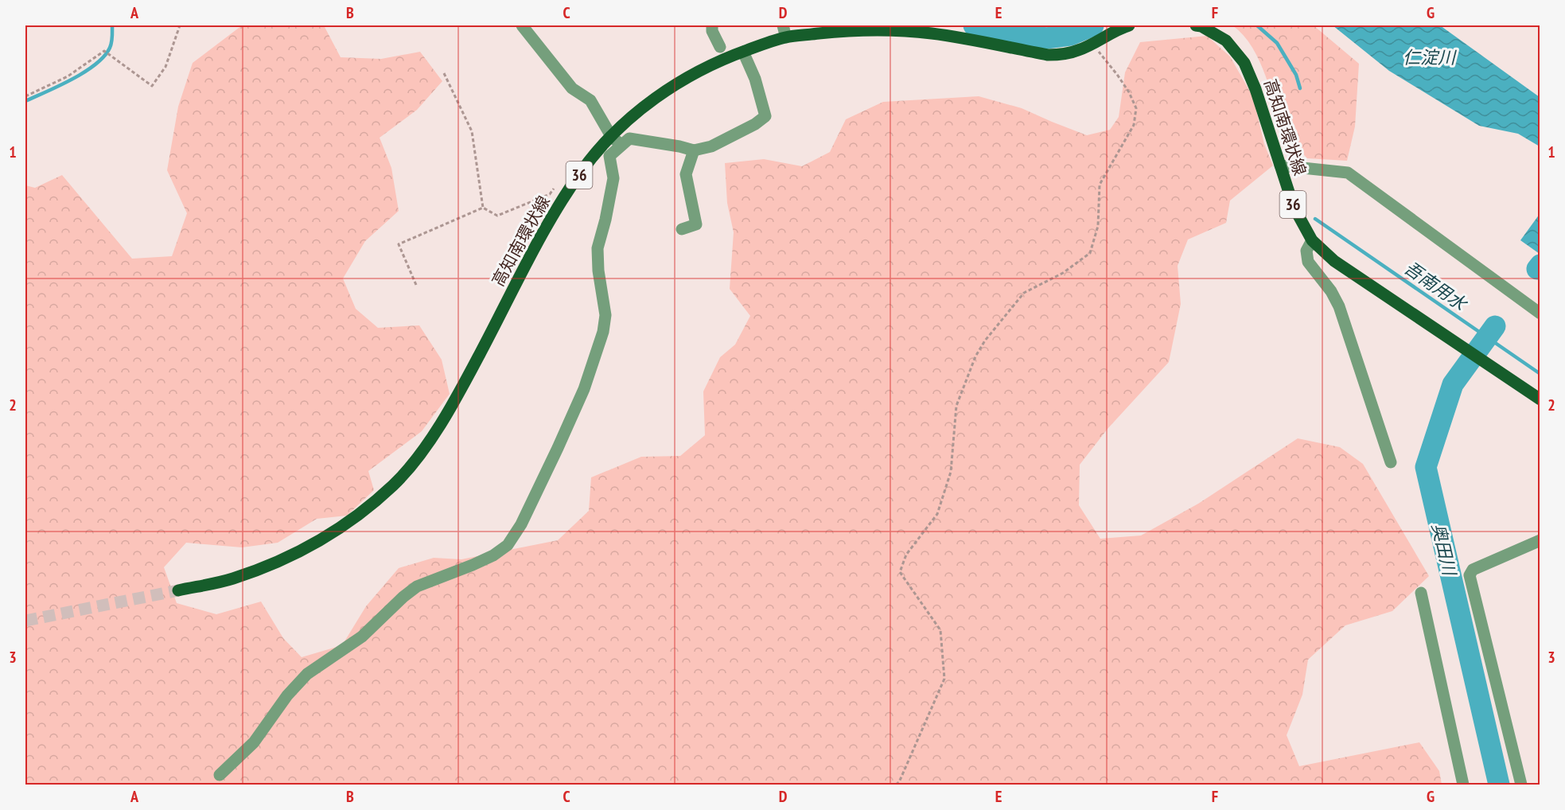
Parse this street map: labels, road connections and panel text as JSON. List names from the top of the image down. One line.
{"streets":{"main road":["高知南環状線","36"]},"water":["仁淀川","吾南用水","奥田川"],"grid":{"columns":["A","B","C","D","E","F","G"],"rows":["1","2","3"]}}
